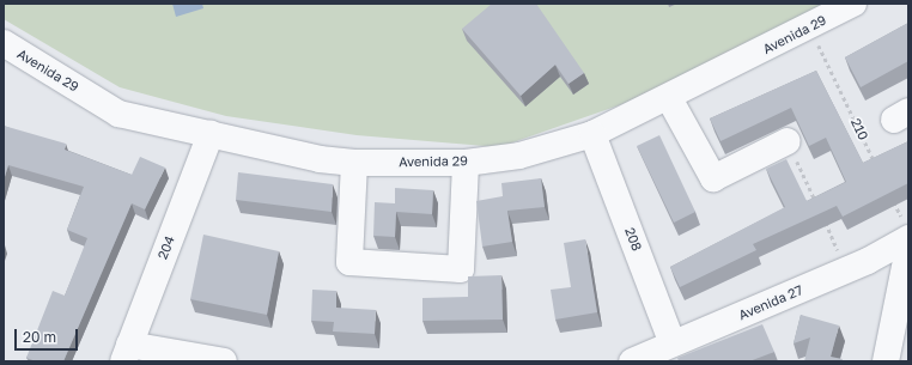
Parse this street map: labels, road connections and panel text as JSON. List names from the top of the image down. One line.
{"streets":{"street":["Avenida 29","208","204","Avenida 27"],"path":["210"]},"crossings":[["Avenida 29","210"],["Avenida 29","208"],["Avenida 29","204"],["208","Avenida 27"]],"scale_bar":"20 m"}
